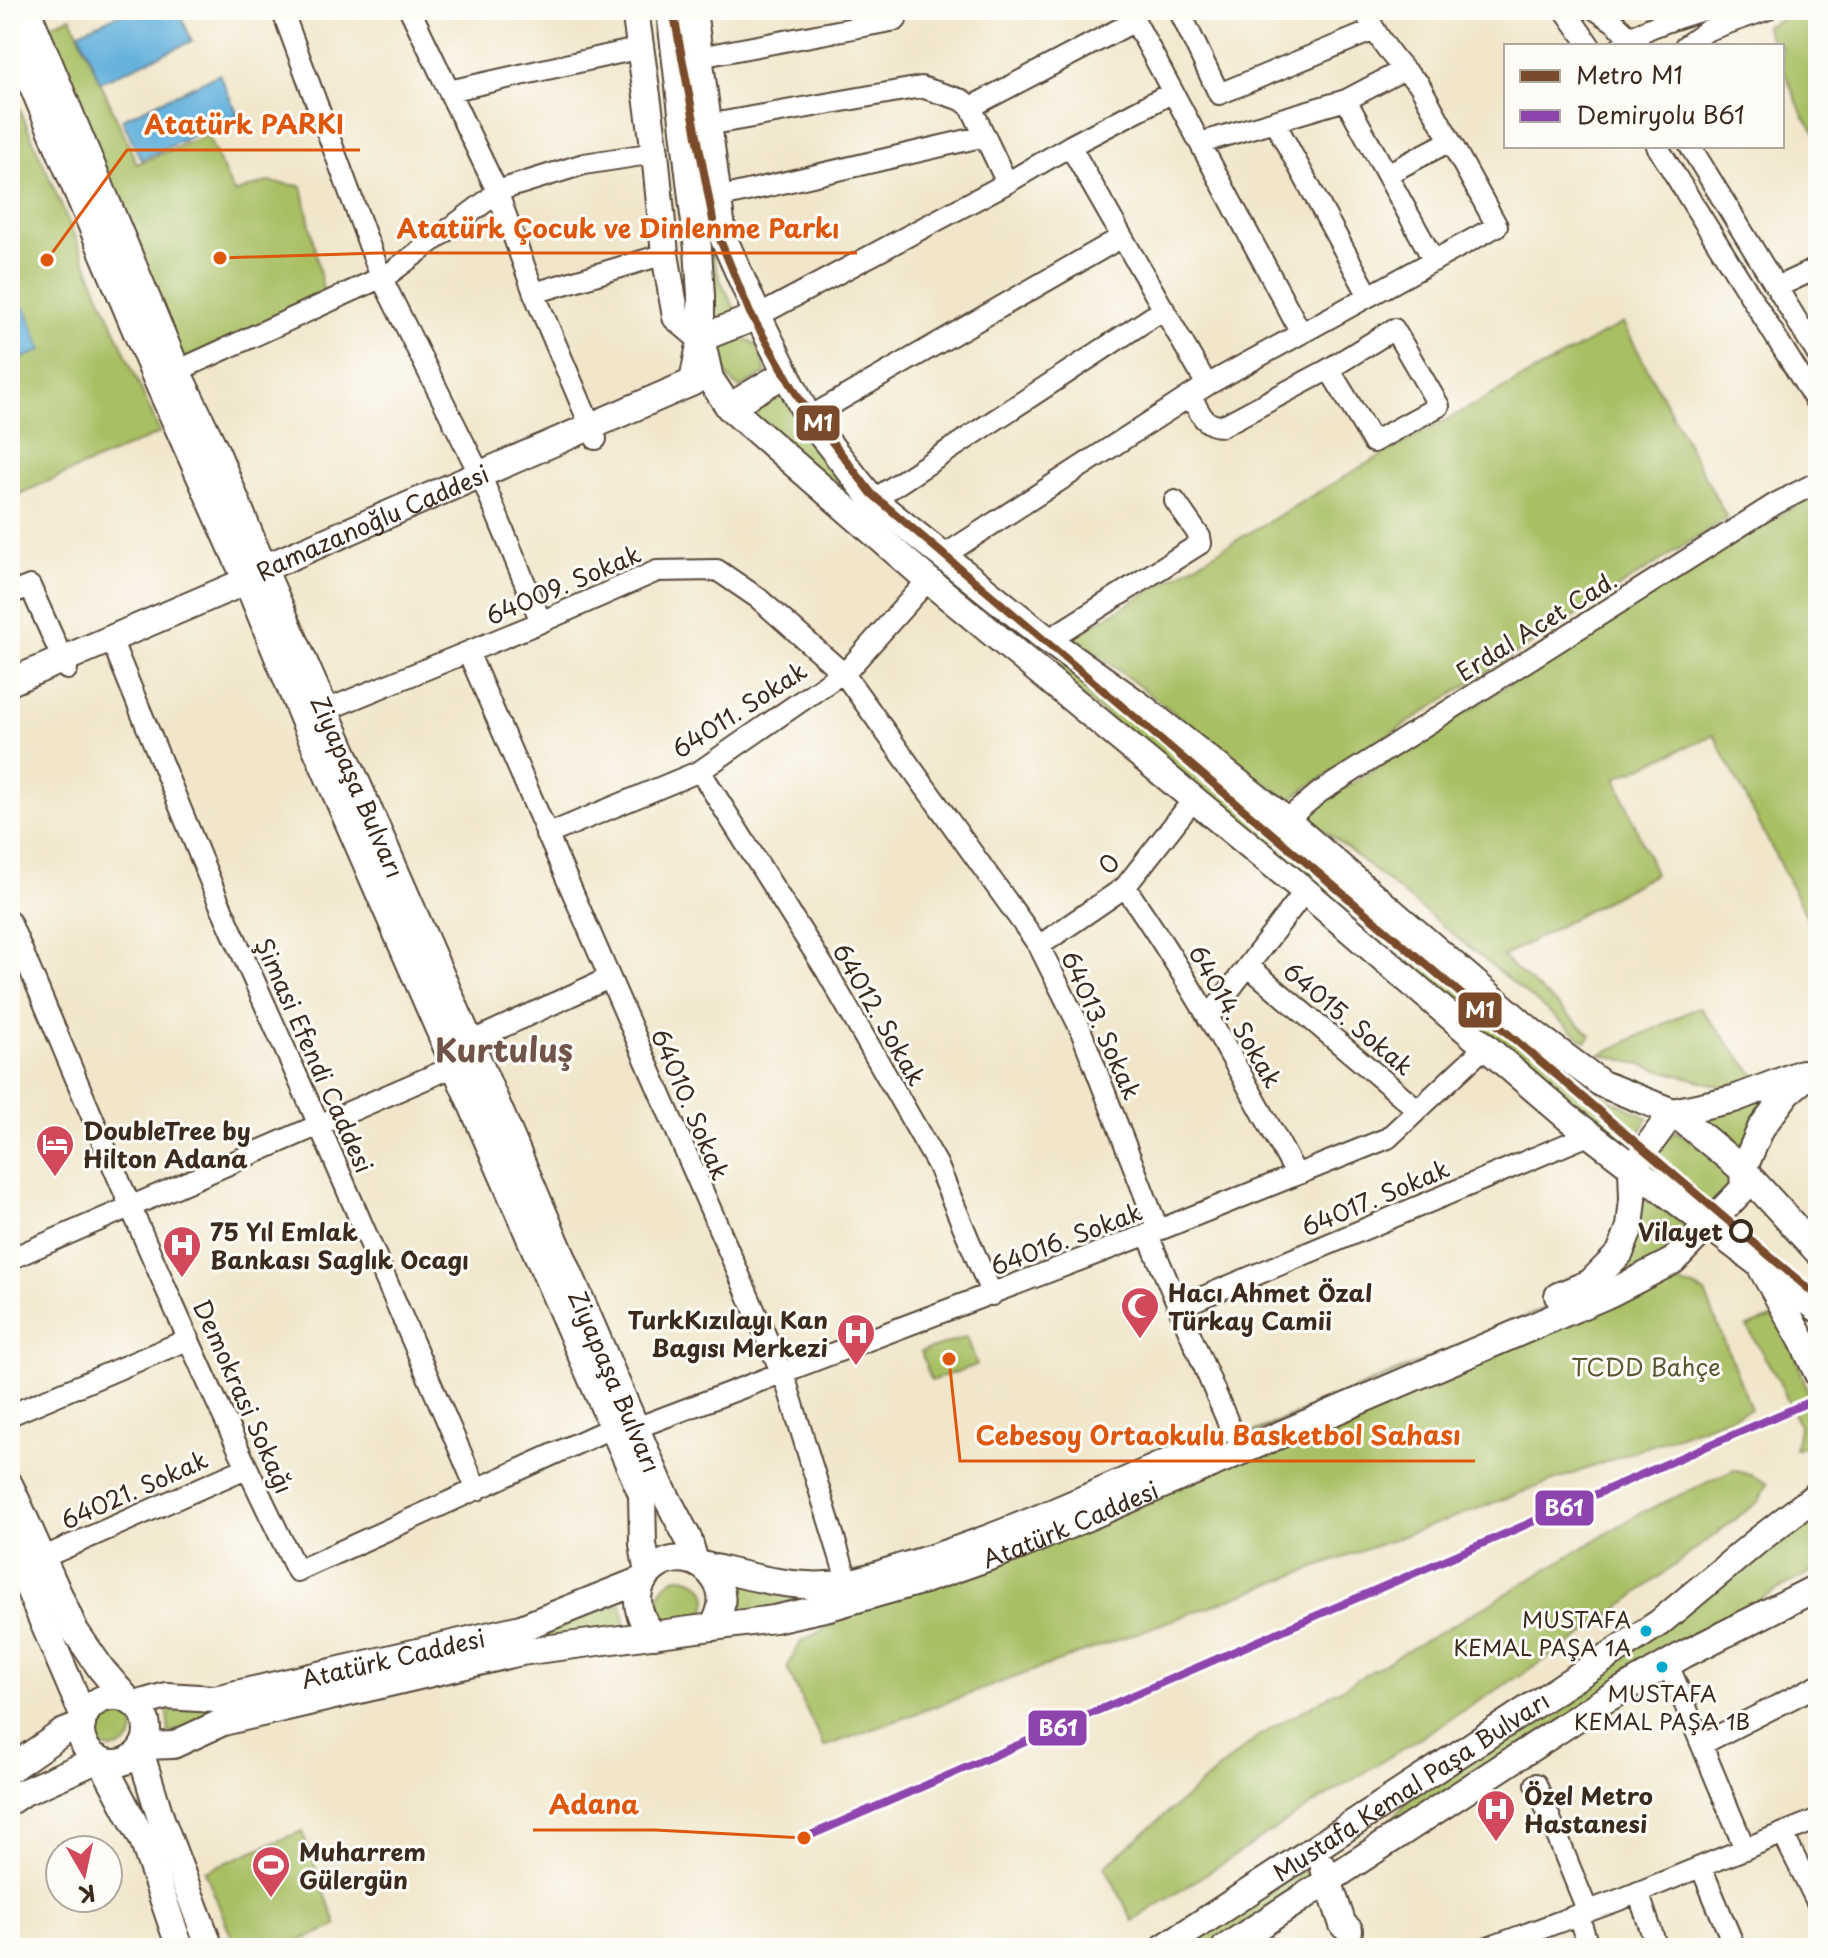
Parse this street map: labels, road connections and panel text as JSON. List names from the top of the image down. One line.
{"streets":{"main road":["Ramazanoğlu Caddesi","Ziyapaşa Bulvarı","Atatürk Caddesi","Mustafa Kemal Paşa Bulvarı"],"street":["64009. Sokak","Erdal Acet Cad.","64011. Sokak","0","64012. Sokak","64014. Sokak","64015. Sokak","64013. Sokak","Şimasi Efendi Caddesi","64010. Sokak","64017. Sokak","64016. Sokak","Demokrasi Sokağı","64021. Sokak"]},"crossings":[["Ramazanoğlu Caddesi","Ziyapaşa Bulvarı"],["Ramazanoğlu Caddesi","Şimasi Efendi Caddesi"],["64009. Sokak","64011. Sokak"],["64009. Sokak","Ziyapaşa Bulvarı"],["64009. Sokak","64013. Sokak"],["64009. Sokak","64010. Sokak"],["64011. Sokak","64012. Sokak"],["64011. Sokak","64013. Sokak"],["64011. Sokak","64010. Sokak"],["Ziyapaşa Bulvarı","64016. Sokak"],["Ziyapaşa Bulvarı","Demokrasi Sokağı"],["Ziyapaşa Bulvarı","Atatürk Caddesi"],["0","64014. Sokak"],["0","64013. Sokak"],["64012. Sokak","64016. Sokak"],["64014. Sokak","64016. Sokak"],["64015. Sokak","64016. Sokak"],["64013. Sokak","64017. Sokak"],["64013. Sokak","64016. Sokak"],["64013. Sokak","Atatürk Caddesi"],["Şimasi Efendi Caddesi","Demokrasi Sokağı"],["64010. Sokak","64016. Sokak"],["64010. Sokak","Atatürk Caddesi"],["64016. Sokak","Demokrasi Sokağı"],["Demokrasi Sokağı","64021. Sokak"]],"districts":["Kurtuluş"],"parks":["TCDD Bahçe"],"places":{"other":["Atatürk Çocuk ve Dinlenme Parkı","Atatürk PARKI","Vilayet","Cebesoy Ortaokulu Basketbol Sahası","MUSTAFA KEMAL PAŞA 1A","MUSTAFA KEMAL PAŞA 1B","Adana"],"hotel":["DoubleTree by Hilton Adana"],"hospital":["75 Yıl Emlak Bankası Saglık Ocagı","TurkKızılayı Kan Bagısı Merkezi","Özel Metro Hastanesi"],"mosque":["Hacı Ahmet Özal Türkay Camii"],"sports":["Muharrem Gülergün"]},"lines":["metro line M1","rail line B61"],"legend":["Metro M1","Demiryolu B61"],"north":"bottom"}
